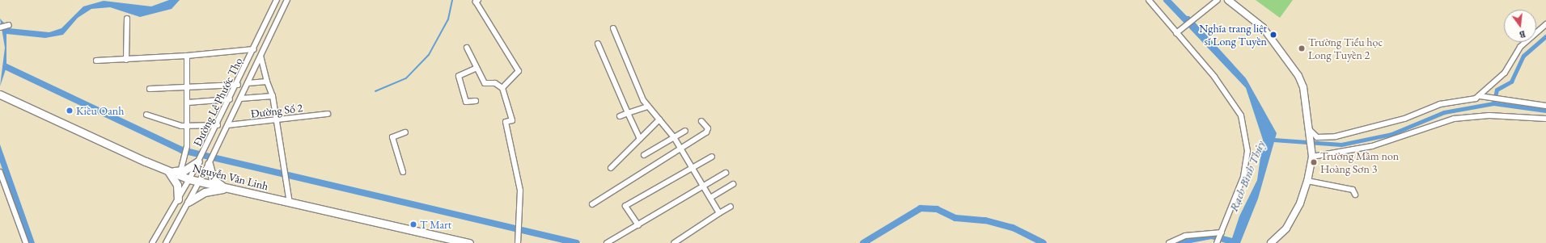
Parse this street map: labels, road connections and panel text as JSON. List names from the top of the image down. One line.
{"streets":{"highway":["Nguyễn Văn Linh"],"street":["Đường Lê Phước Thọ","Đường Số 2"]},"crossings":[["Đường Lê Phước Thọ","Đường Số 2"],["Đường Lê Phước Thọ","Nguyễn Văn Linh"]],"water":["Rạch Bình Thủy"],"places":["Nghĩa trang liệt sĩ Long Tuyền","Trường Tiểu học Long Tuyền 2","Kiều Oanh","Trường Mầm non Hoàng Sơn 3","T Mart"],"north":"bottom"}
